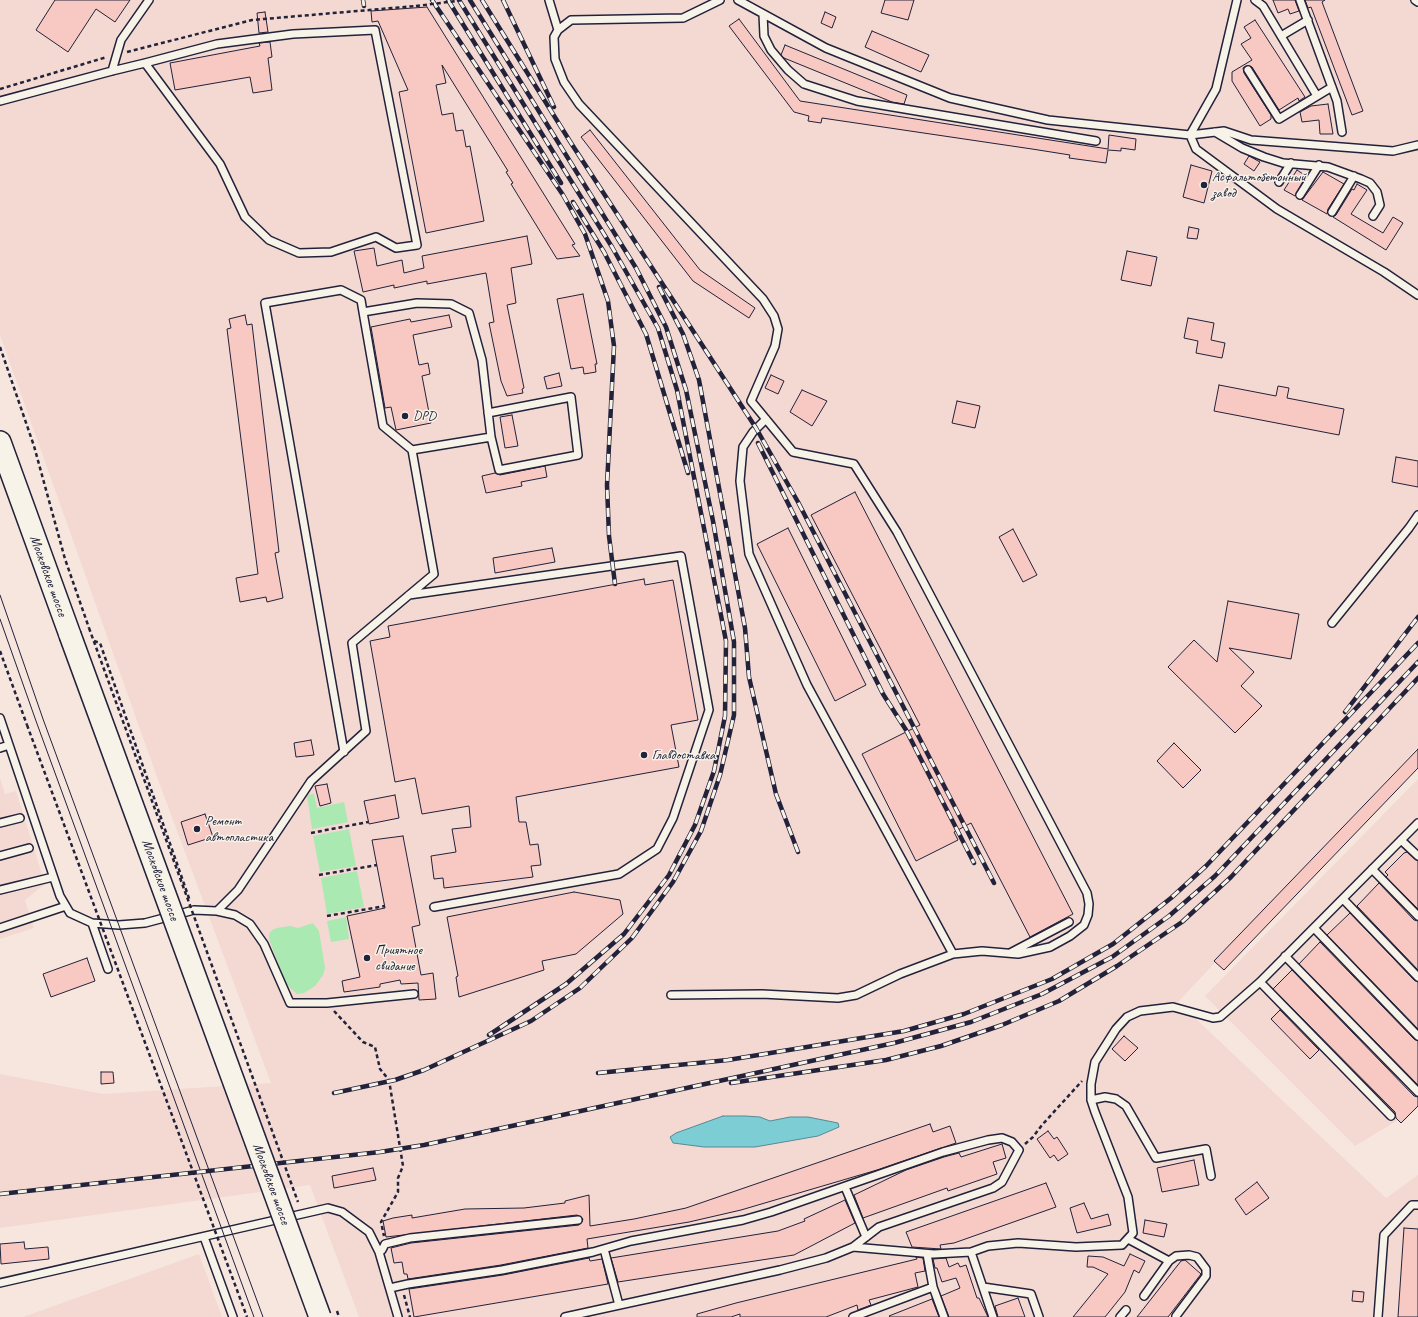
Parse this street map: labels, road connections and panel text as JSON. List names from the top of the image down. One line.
{"streets":{"main road":["Московское шоссе"]},"places":["Асфальтобетонный завод","DPD","Главдоставка","Ремонт автопластика","Приятное свидание"]}
